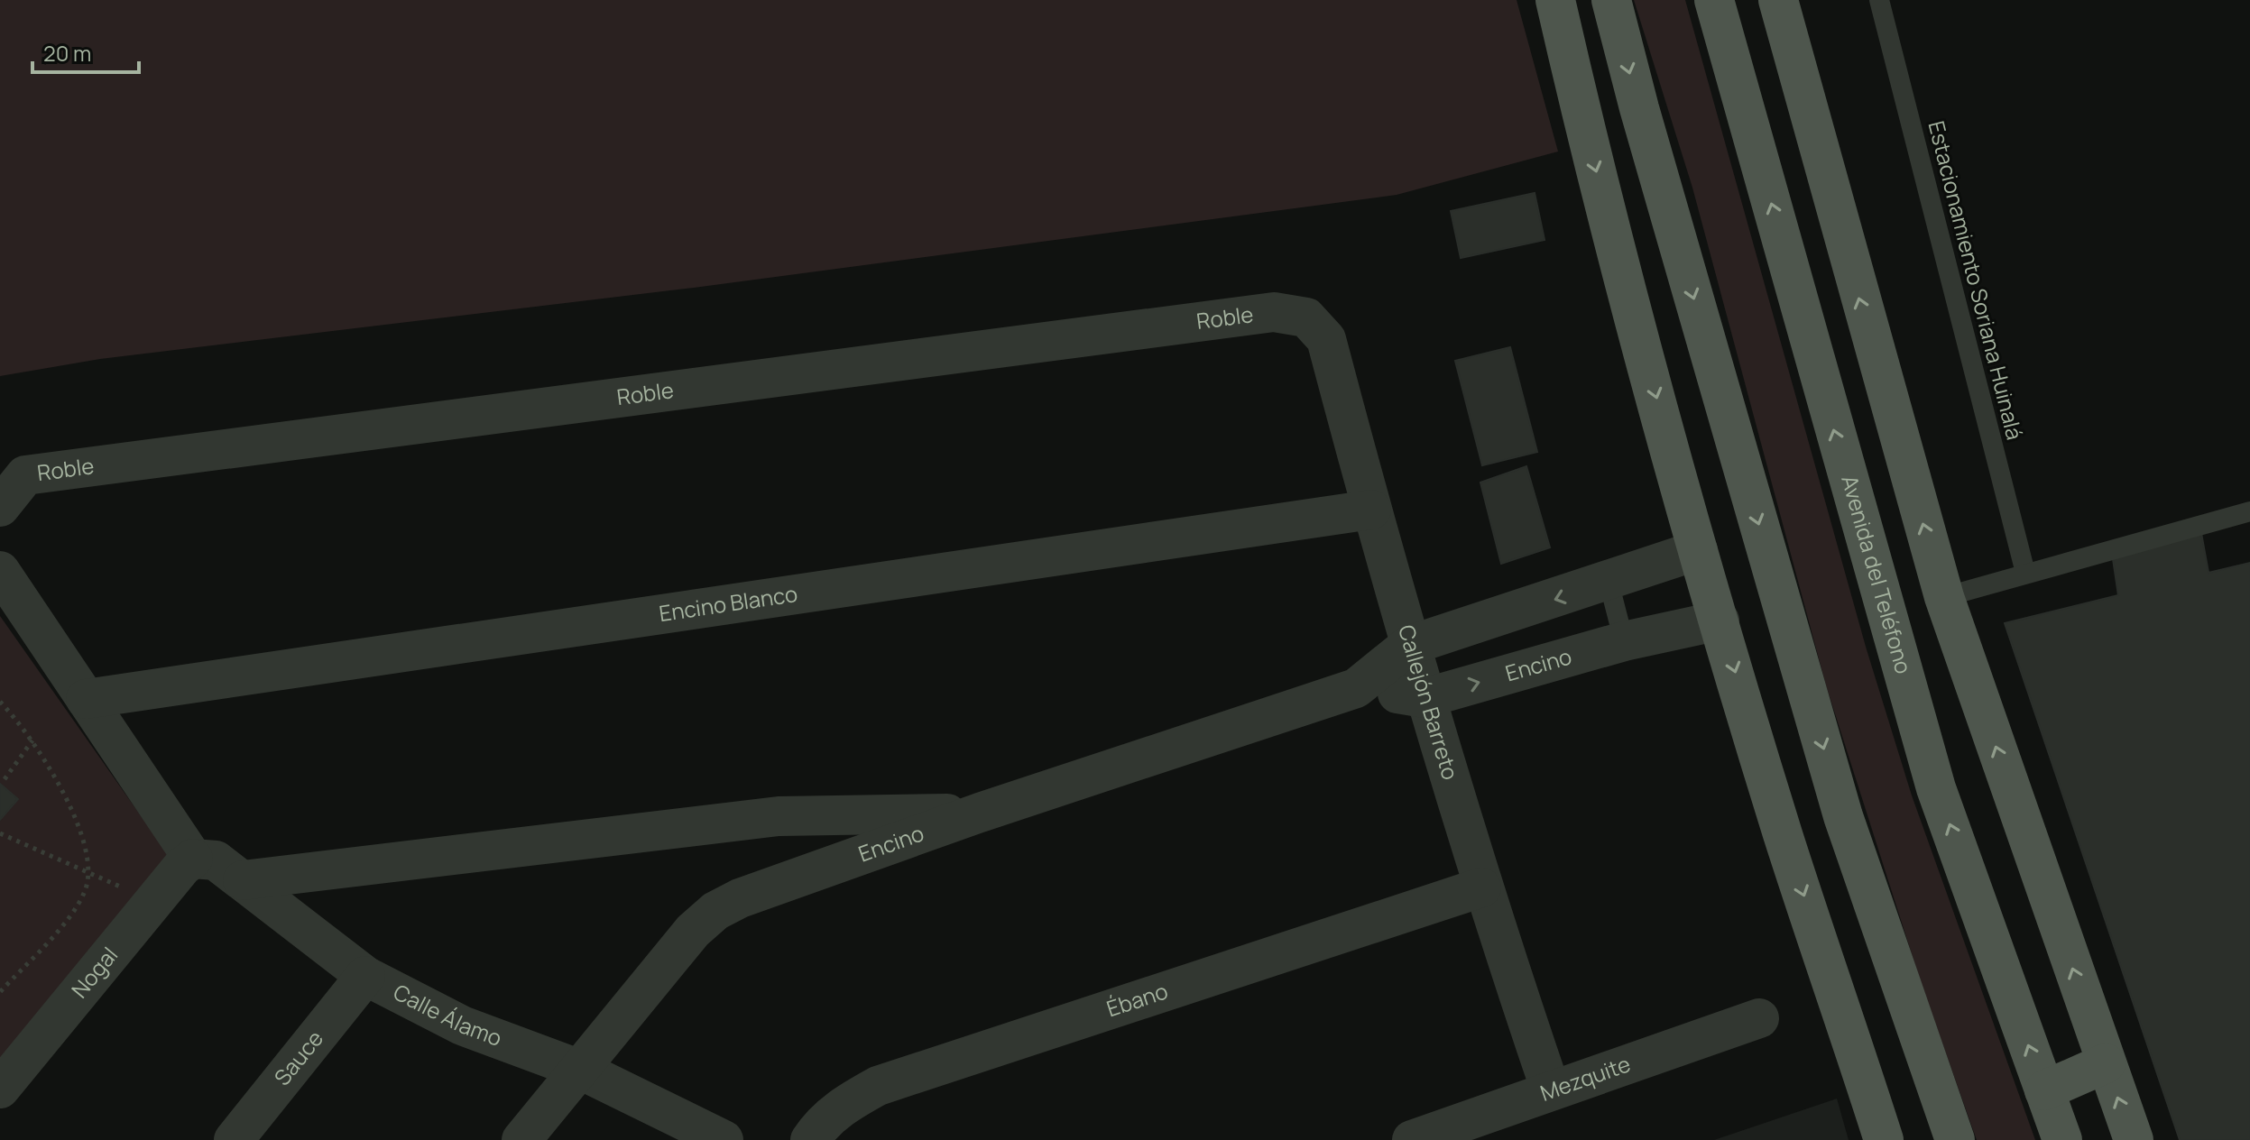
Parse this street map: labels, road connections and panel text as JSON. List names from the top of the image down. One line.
{"streets":{"main road":["Avenida del Teléfono"],"street":["Roble","Encino Blanco","Encino","Callejón Barreto","Nogal","Ébano","Calle Álamo","Sauce","Mezquite"],"lane":["Estacionamiento Soriana Huinalá"]},"crossings":[["Roble","Callejón Barreto"],["Encino Blanco","Callejón Barreto"],["Encino","Callejón Barreto"],["Encino","Calle Álamo"],["Callejón Barreto","Ébano"],["Callejón Barreto","Mezquite"],["Nogal","Calle Álamo"],["Calle Álamo","Sauce"]],"scale_bar":"20 m"}
